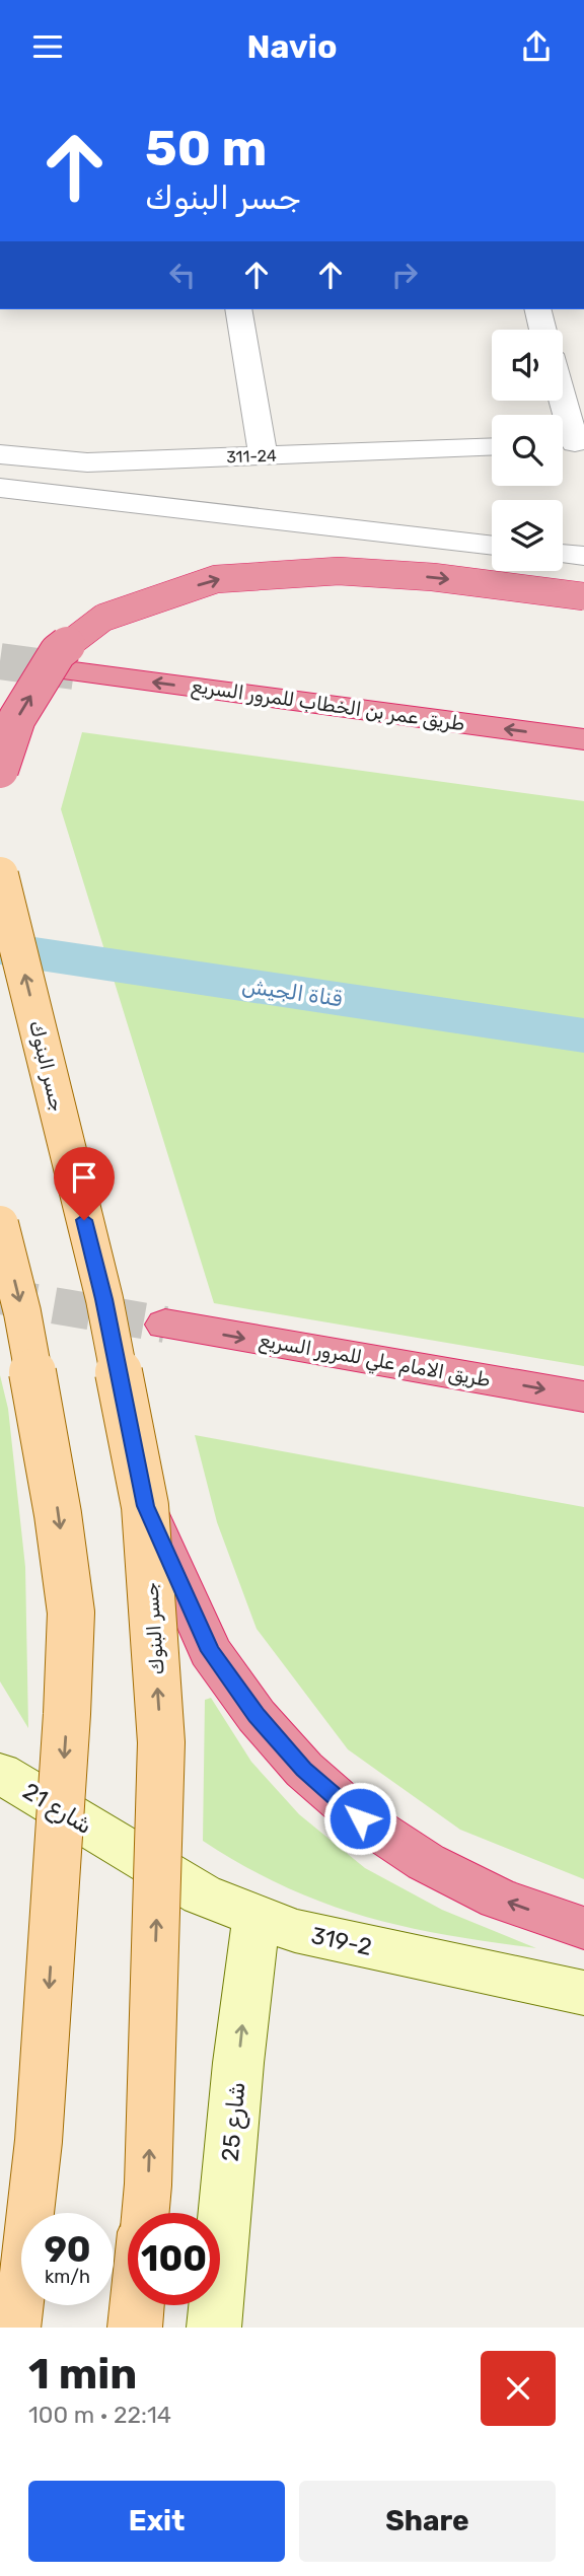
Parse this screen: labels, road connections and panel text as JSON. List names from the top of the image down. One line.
{"streets":{"highway":["طريق عمر بن الخطاب للمرور السريع","طريق الامام علي للمرور السريع"],"main road":["جسر البنوك"],"street":["311-24","شارع 21","319-2","شارع 25"]},"crossings":[["شارع 21","319-2"],["319-2","شارع 25"]],"one_way":["طريق عمر بن الخطاب للمرور السريع","طريق الامام علي للمرور السريع","شارع 25"],"water":["قناة الجيش"],"page":{"header":"Navio","turn":["50 m","جسر البنوك"],"speed":"90 km/h","limit":"100","heading":["1 min","100 m · 22:14"],"buttons":["Exit","Share"]}}
